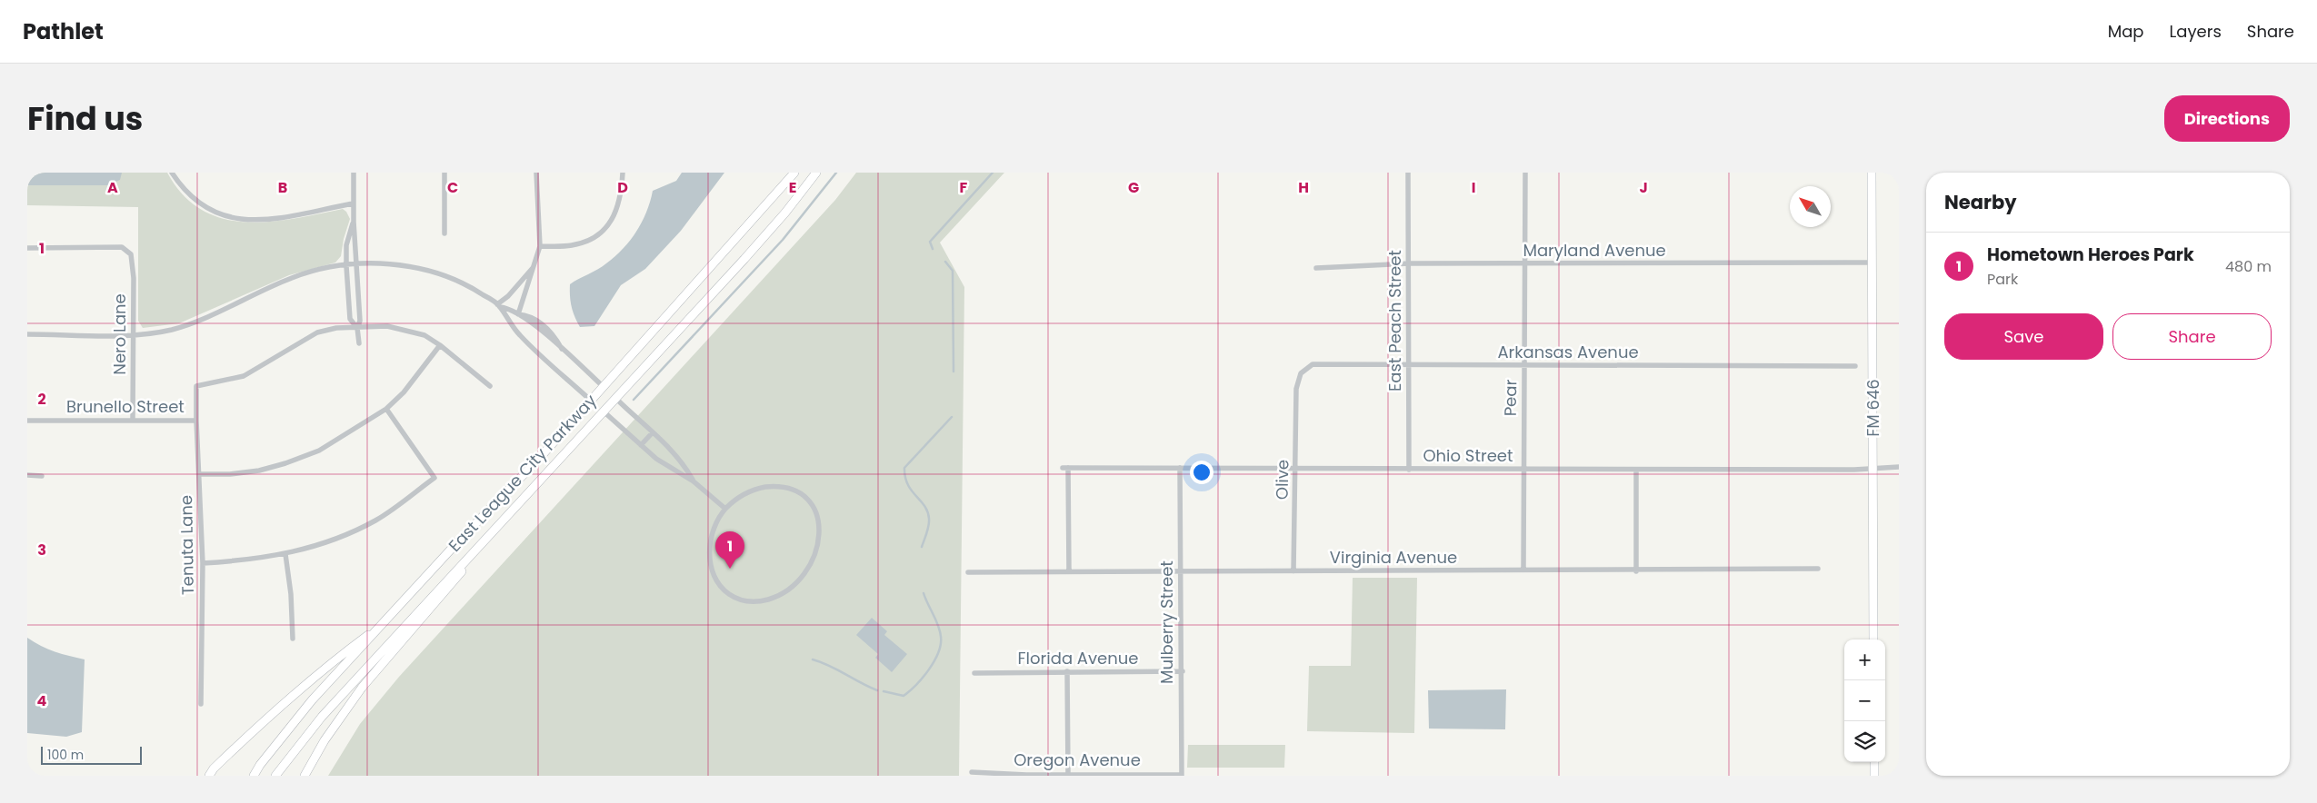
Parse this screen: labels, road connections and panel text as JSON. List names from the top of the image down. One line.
{"streets":{"main road":["FM 646","East League City Parkway"],"street":["Maryland Avenue","East Peach Street","Nero Lane","Arkansas Avenue","Pear","Brunello Street","Ohio Street","Olive","Tenuta Lane","Virginia Avenue","Mulberry Street","Florida Avenue","Oregon Avenue"]},"crossings":[["Maryland Avenue","East Peach Street"],["Maryland Avenue","Pear"],["Maryland Avenue","FM 646"],["East Peach Street","Arkansas Avenue"],["East Peach Street","Ohio Street"],["Nero Lane","Brunello Street"],["Arkansas Avenue","Pear"],["Arkansas Avenue","Olive"],["Pear","Ohio Street"],["Pear","Virginia Avenue"],["Brunello Street","Tenuta Lane"],["FM 646","Ohio Street"],["Ohio Street","Olive"],["Ohio Street","Virginia Avenue"],["Ohio Street","Mulberry Street"],["Olive","Virginia Avenue"],["Virginia Avenue","Mulberry Street"],["Mulberry Street","Florida Avenue"],["Mulberry Street","Oregon Avenue"]],"scale_bar":"100 m","north":"top left","page":{"header":"Pathlet","nav":["Map","Layers","Share"],"title":"Find us","buttons":["Directions",["Save","Share"]],"heading":"Nearby","list":[{"mark":"1","name":"Hometown Heroes Park","note":"Park","value":"480 m"}],"pins":"1","map_buttons":["+","−"],"scale":"100 m"},"grid":{"columns":["A","B","C","D","E","F","G","H","I","J"],"rows":["1","2","3","4"]}}
